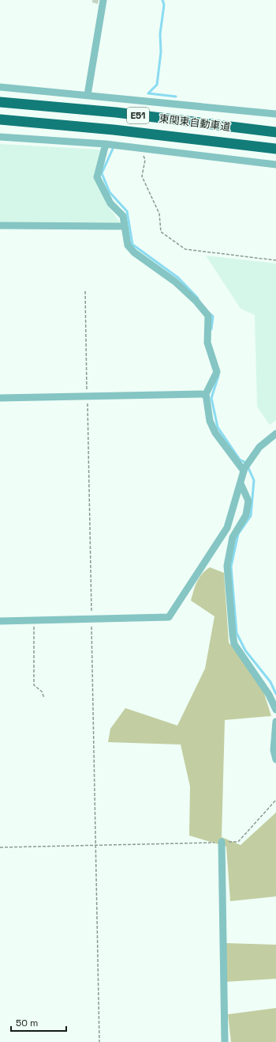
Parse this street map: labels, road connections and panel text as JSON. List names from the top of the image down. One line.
{"streets":{"highway":["E51","東関東自動車道"]},"scale_bar":"50 m"}
